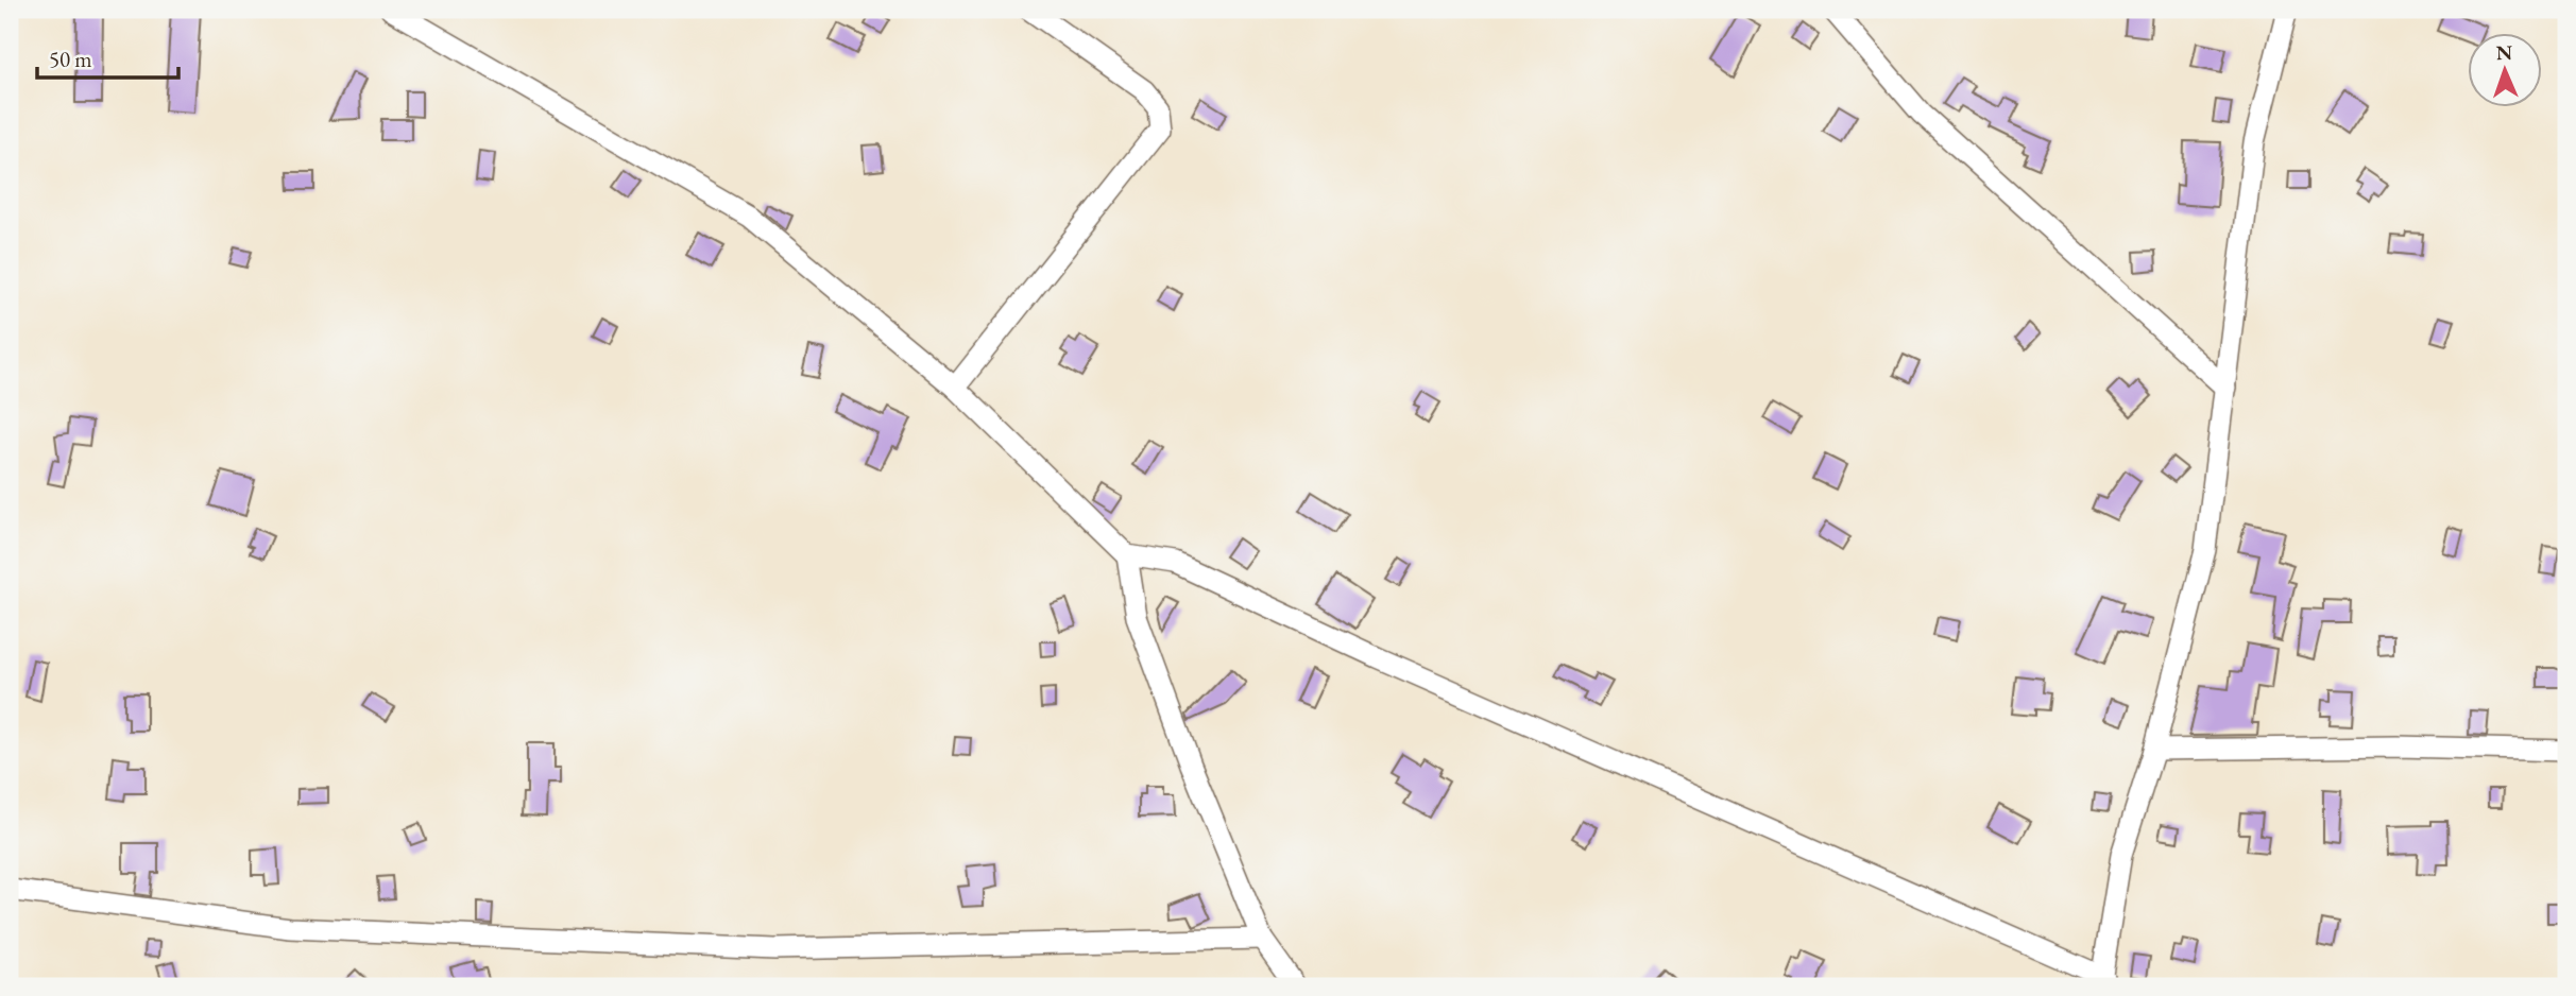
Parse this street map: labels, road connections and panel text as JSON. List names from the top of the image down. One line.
{"scale_bar":"50 m","north":"top"}
